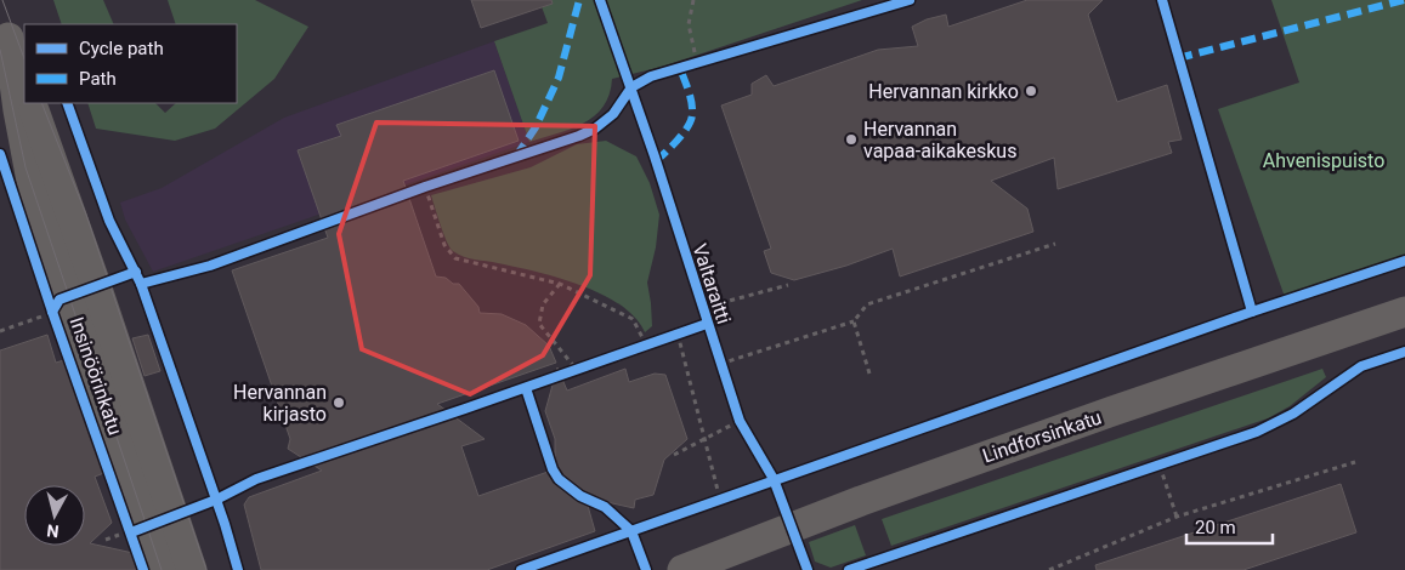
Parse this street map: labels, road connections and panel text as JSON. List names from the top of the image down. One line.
{"streets":{"street":["Insinöörinkatu","Lindforsinkatu"],"cycle path":["Valtaraitti"]},"parks":["Ahvenispuisto"],"places":["Hervannan kirkko","Hervannan vapaa-aikakeskus","Hervannan kirjasto"],"legend":["Cycle path","Path"],"scale_bar":"20 m","north":"bottom"}
